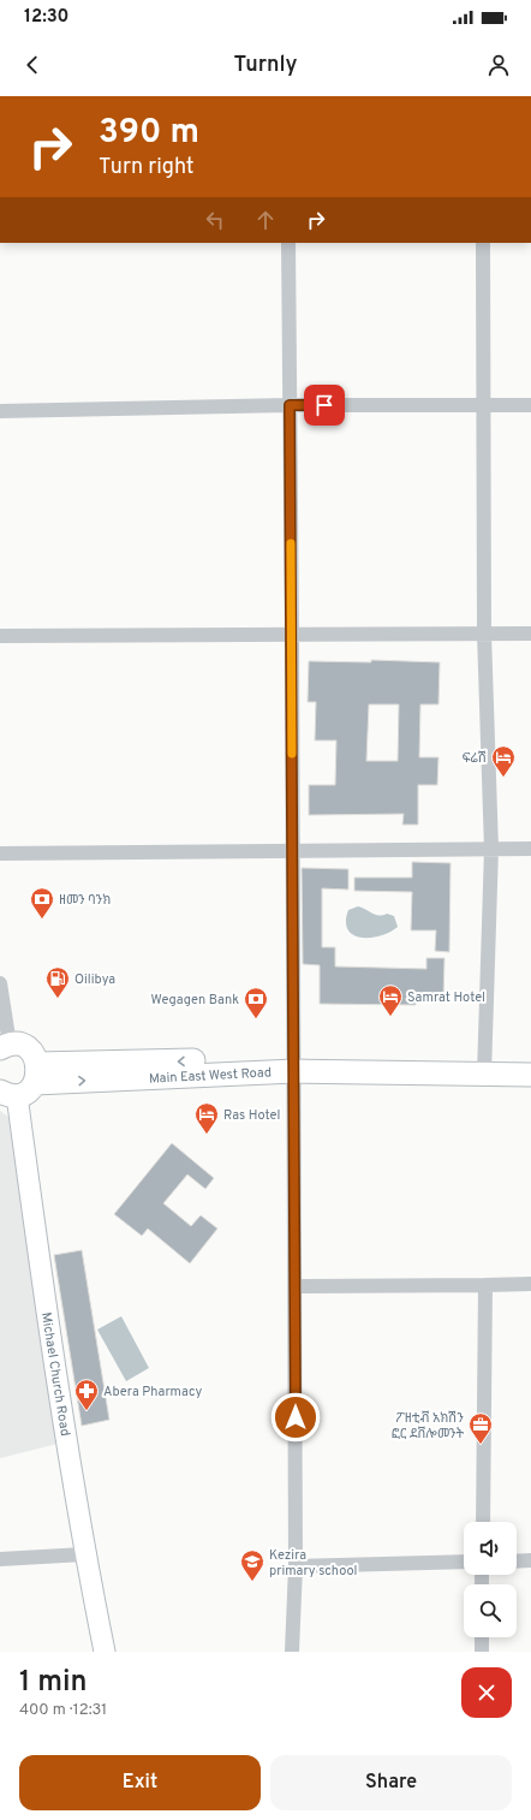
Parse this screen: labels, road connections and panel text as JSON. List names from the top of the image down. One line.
{"streets":{"main road":["Main East West Road","Michael Church Road"]},"crossings":[["Main East West Road","Michael Church Road"]],"places":{"hotel":["ፍሬሽ","Samrat Hotel","Ras Hotel"],"bank":["ዘመን ባንክ","Wegagen Bank"],"fuel station":["Oilibya"],"pharmacy":["Abera Pharmacy"],"office":["ፖዘቲቭ አክሽን ፎር ደቨሎመንት"],"school or university":["Kezira primary school"]},"page":{"status":"12:30","header":"Turnly","turn":["390 m","Turn right"],"heading":["1 min","400 m · 12:31"],"buttons":["Exit","Share"]}}
